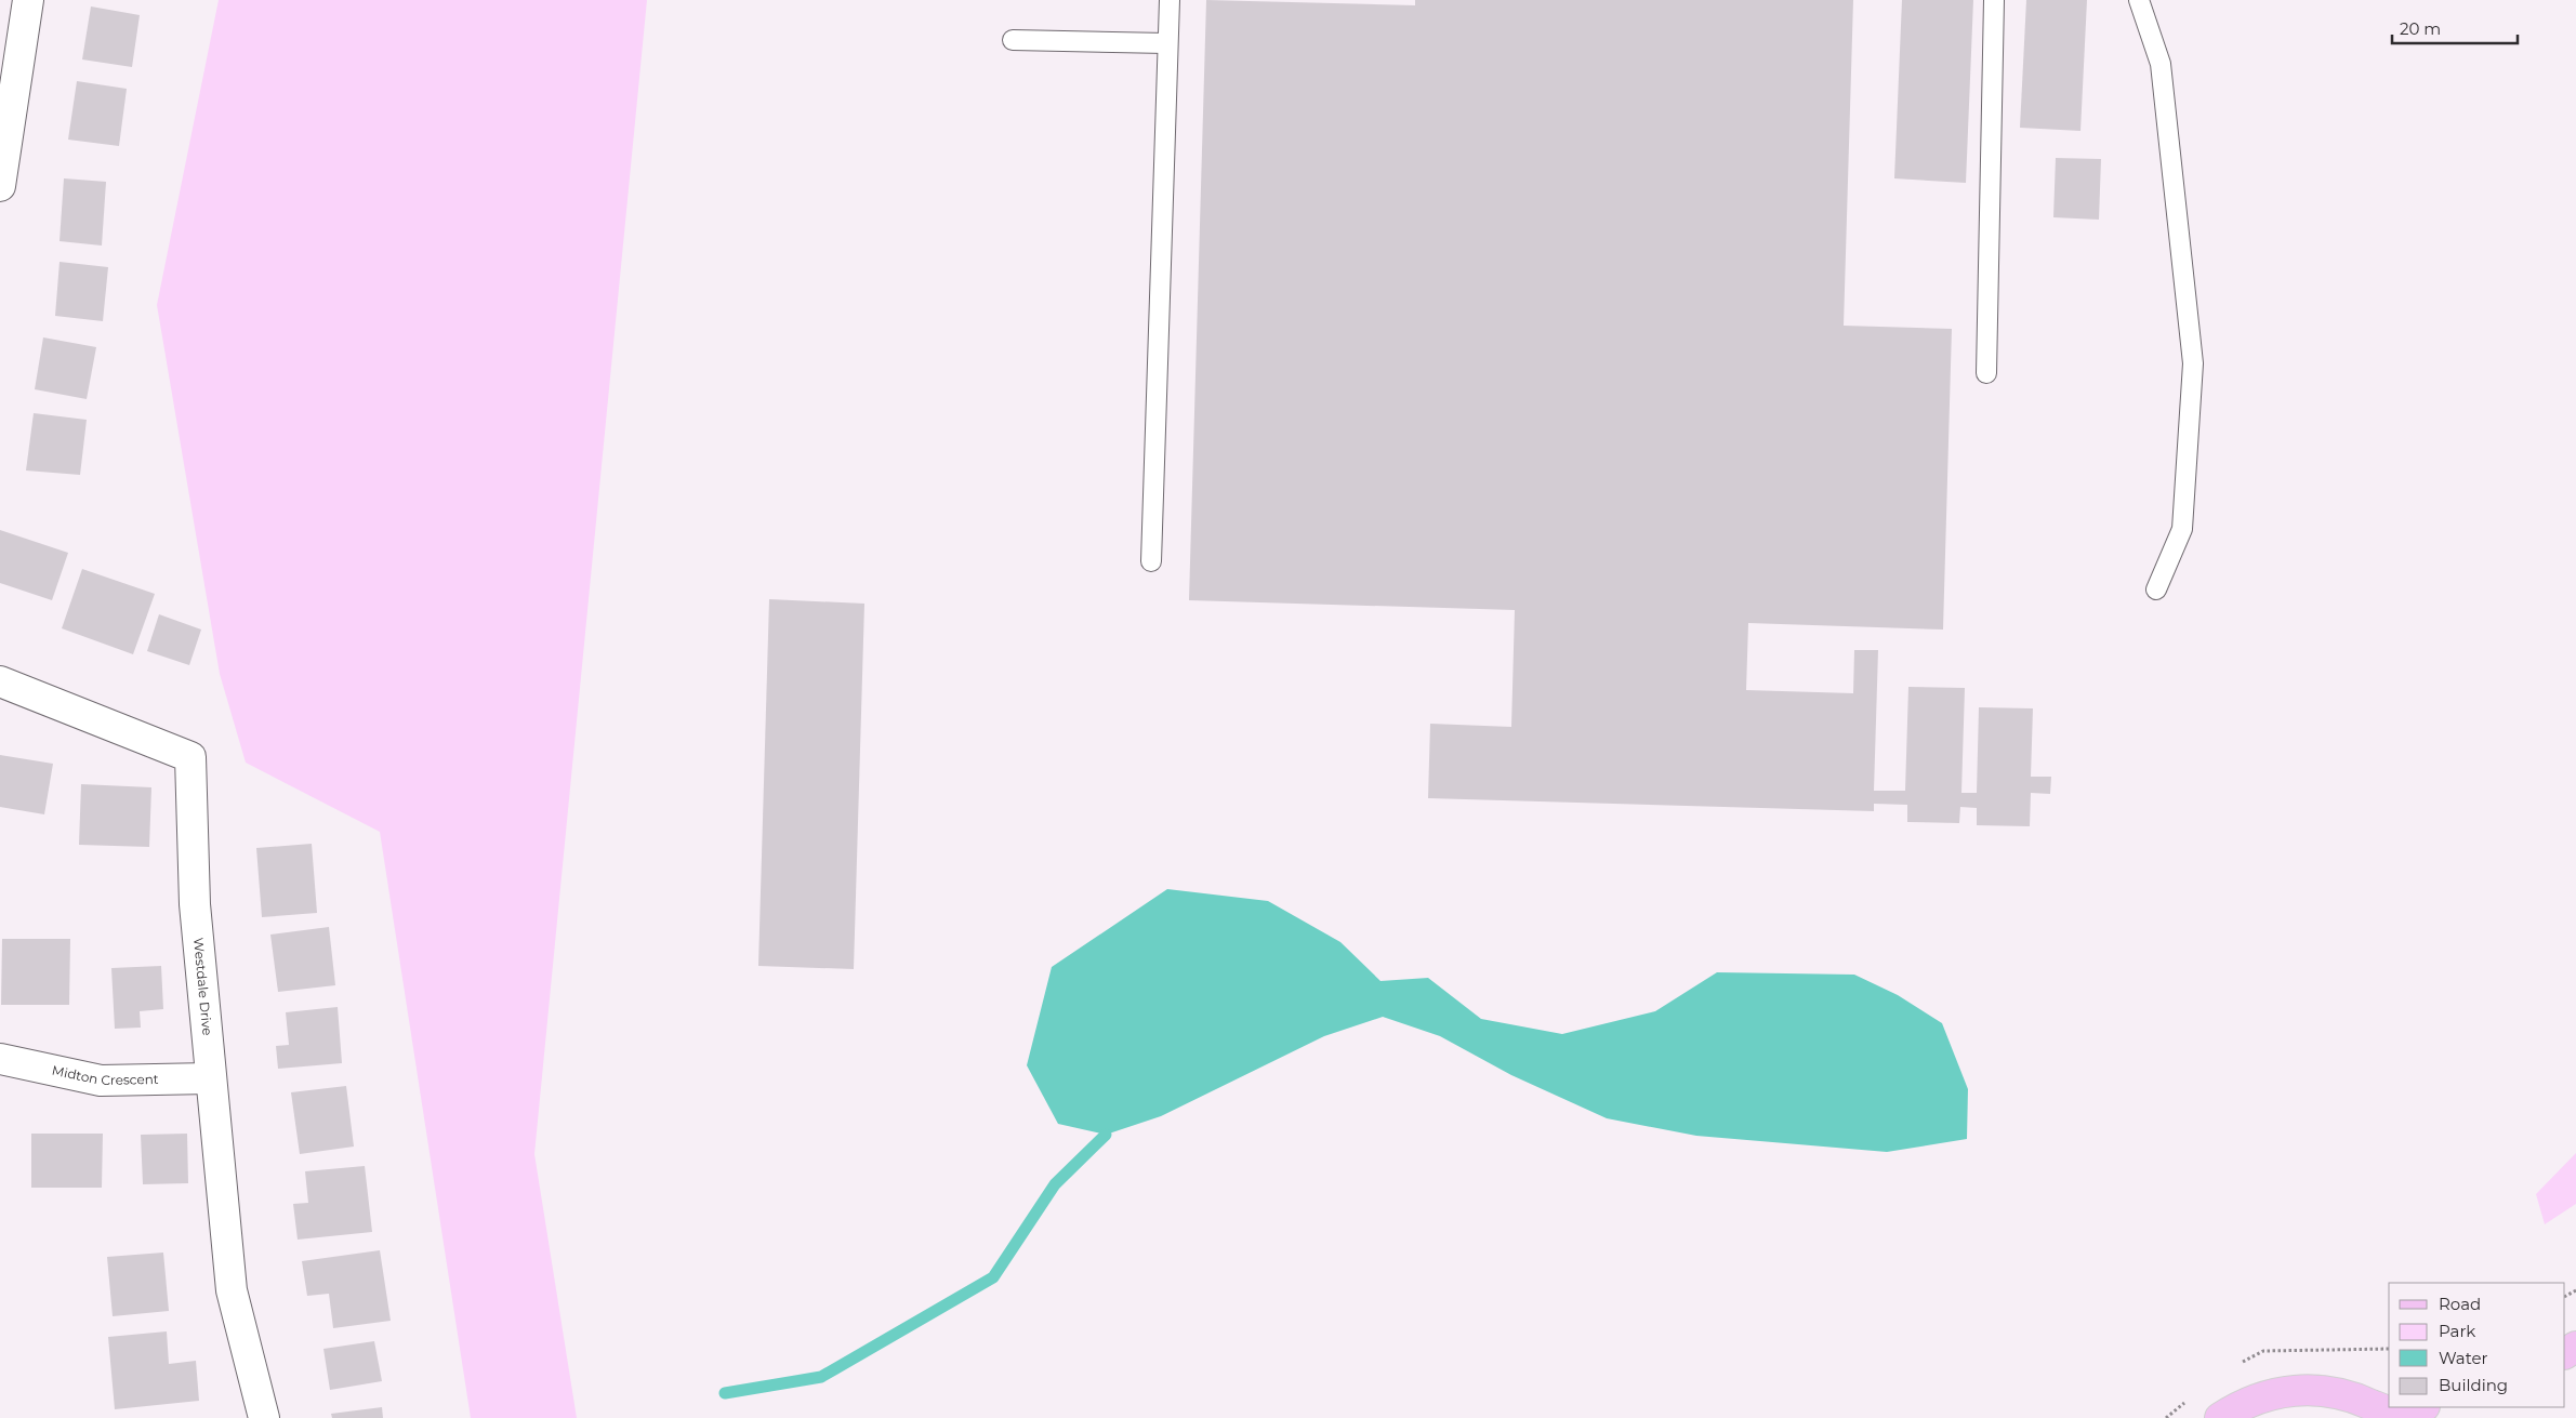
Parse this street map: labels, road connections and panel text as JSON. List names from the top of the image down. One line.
{"streets":{"street":["Westdale Drive","Midton Crescent"]},"crossings":[["Westdale Drive","Midton Crescent"]],"legend":["Road","Park","Water","Building"],"scale_bar":"20 m"}
